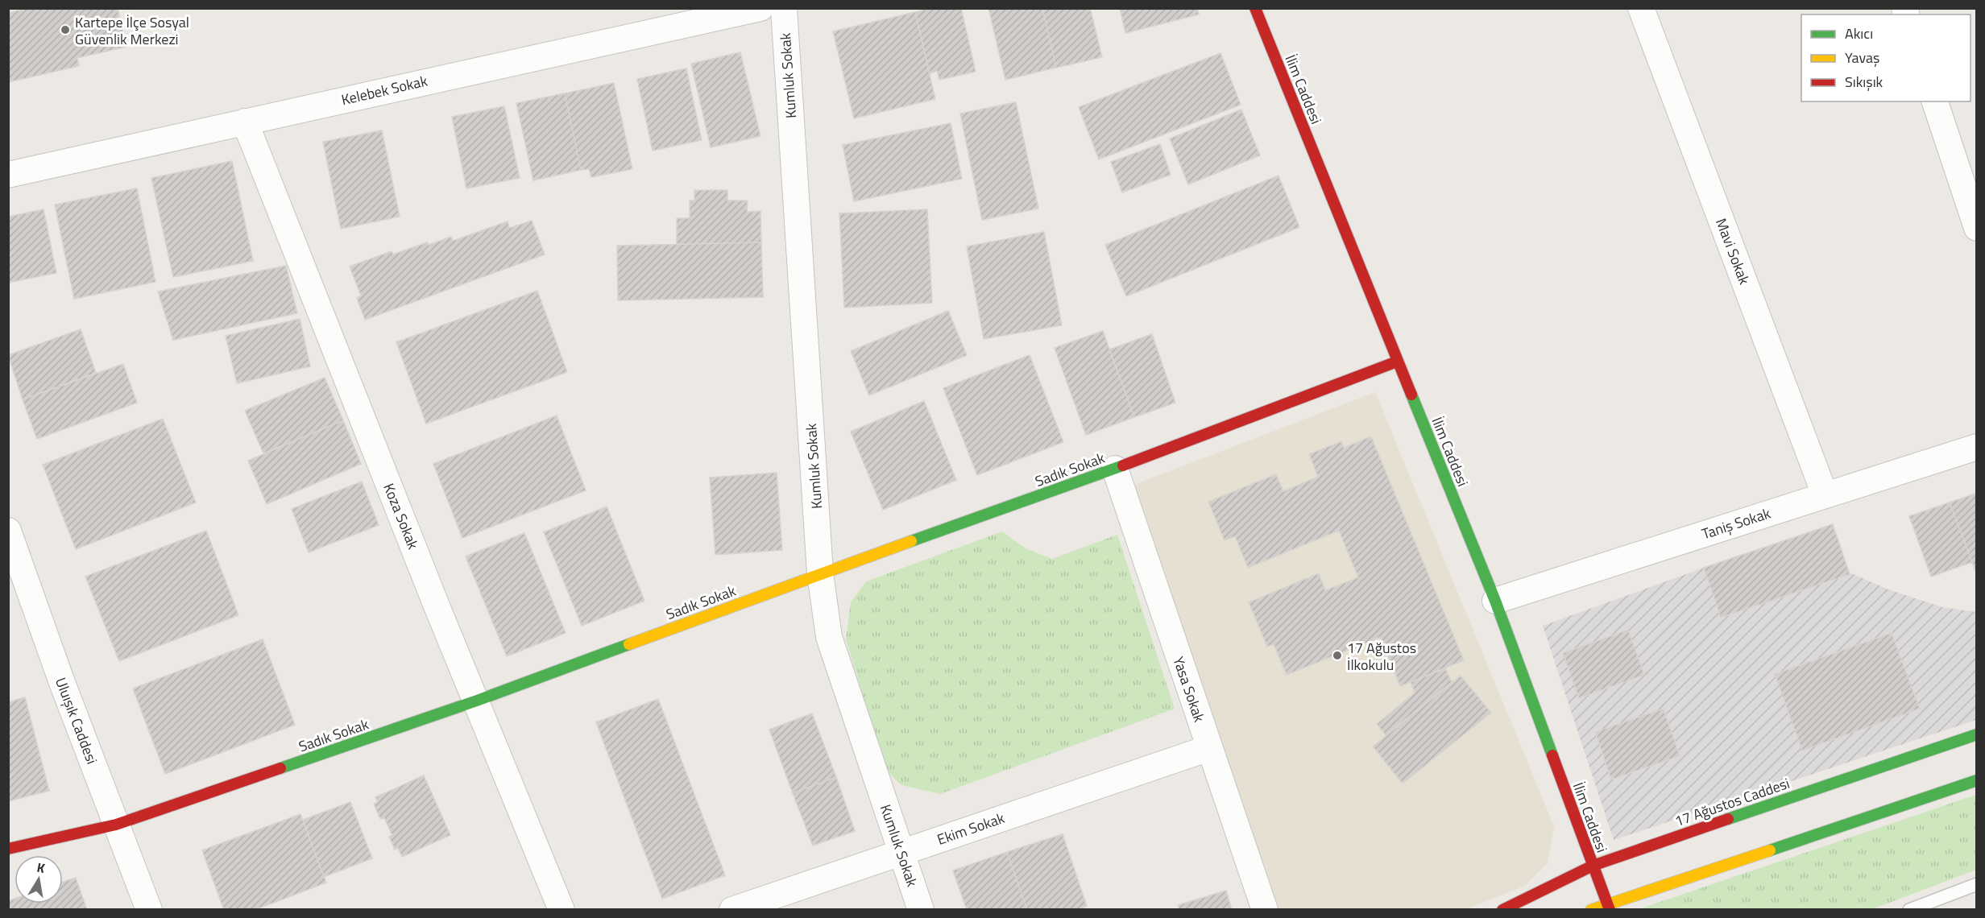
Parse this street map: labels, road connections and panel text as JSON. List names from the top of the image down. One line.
{"streets":{"street":["Kumluk Sokak","İlim Caddesi","Kelebek Sokak","Mavi Sokak","Sadık Sokak","Koza Sokak","Taniş Sokak","Yasa Sokak","Uluışık Caddesi","17 Ağustos Caddesi","Ekim Sokak"]},"crossings":[["Kumluk Sokak","Sadık Sokak"],["Kumluk Sokak","Ekim Sokak"],["İlim Caddesi","Sadık Sokak"],["İlim Caddesi","Taniş Sokak"],["İlim Caddesi","17 Ağustos Caddesi"],["Kelebek Sokak","Koza Sokak"],["Mavi Sokak","Taniş Sokak"],["Sadık Sokak","Koza Sokak"],["Sadık Sokak","Yasa Sokak"],["Sadık Sokak","Uluışık Caddesi"],["Yasa Sokak","Ekim Sokak"]],"places":["Kartepe İlçe Sosyal Güvenlik Merkezi","17 Ağustos İlkokulu"],"legend":["Akıcı","Yavaş","Sıkışık"],"north":"top"}
